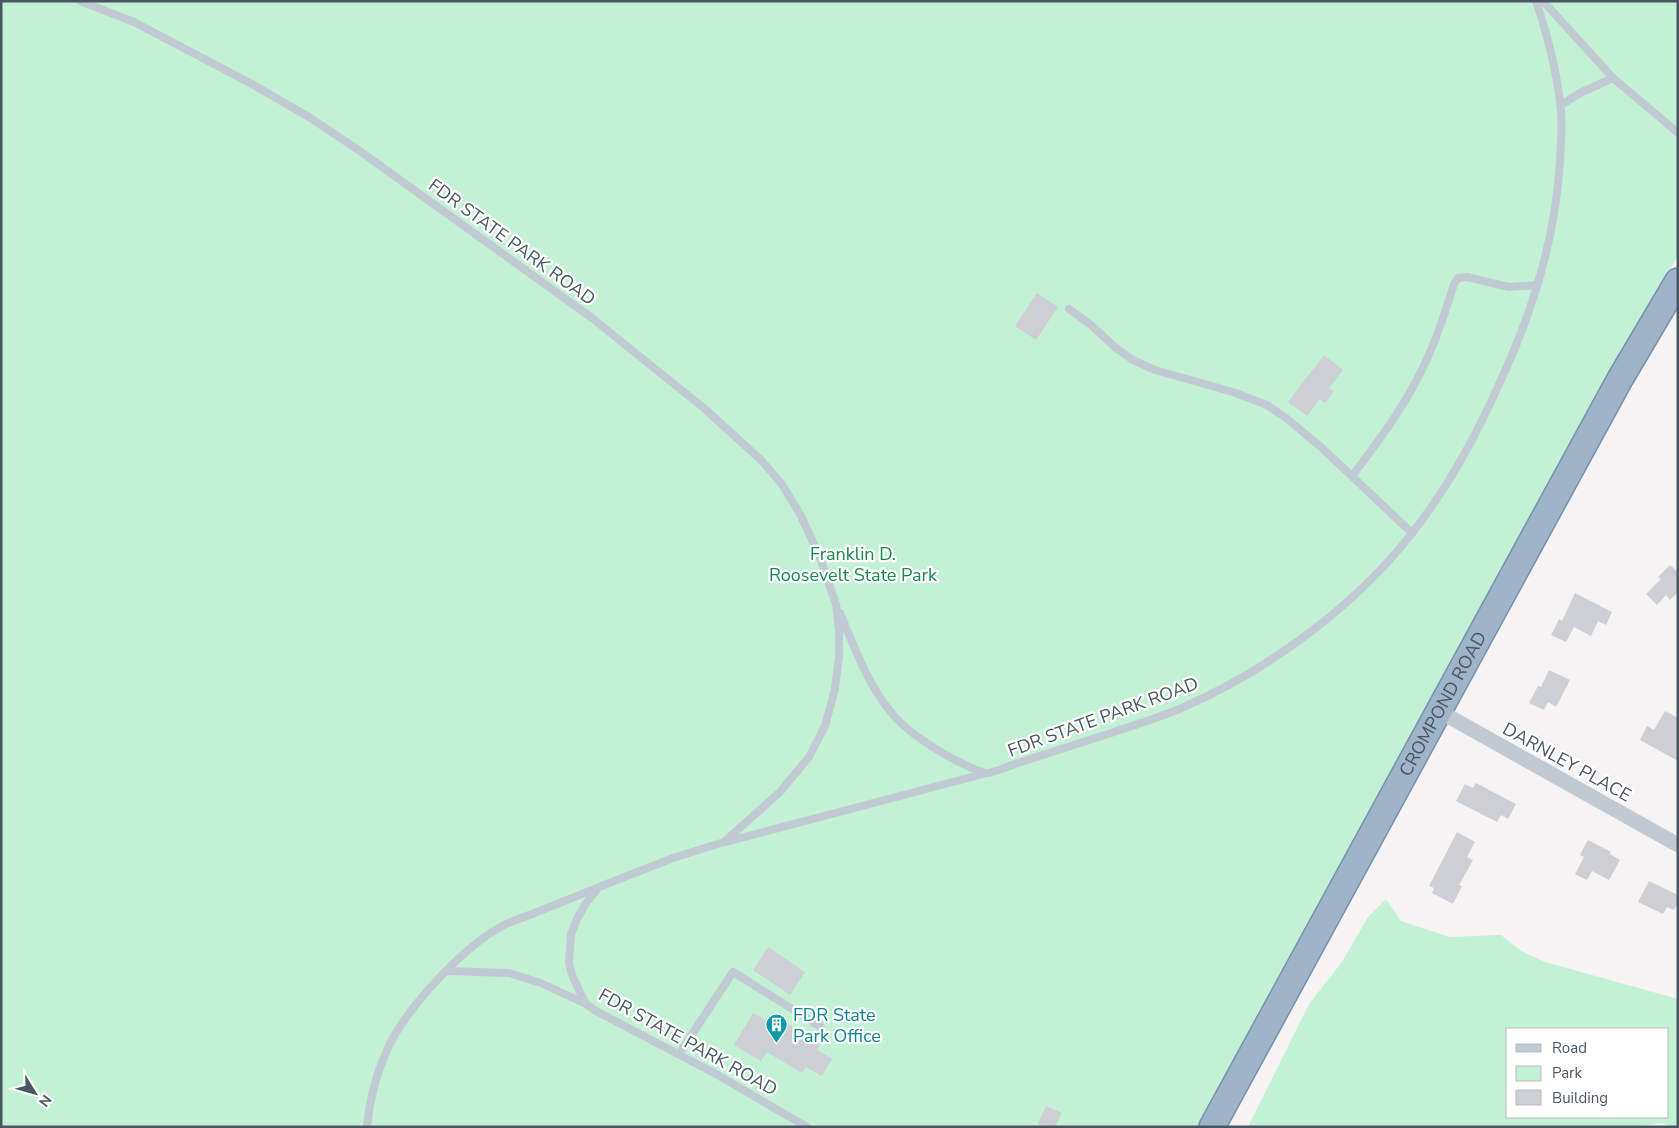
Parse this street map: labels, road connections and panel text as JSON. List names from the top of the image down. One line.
{"streets":{"highway":["CROMPOND ROAD"],"street":["DARNLEY PLACE"],"lane":["FDR STATE PARK ROAD"]},"crossings":[["CROMPOND ROAD","DARNLEY PLACE"]],"parks":["Franklin D. Roosevelt State Park"],"places":{"building":["FDR State Park Office"]},"legend":["Road","Park","Building"],"north":"bottom right"}
